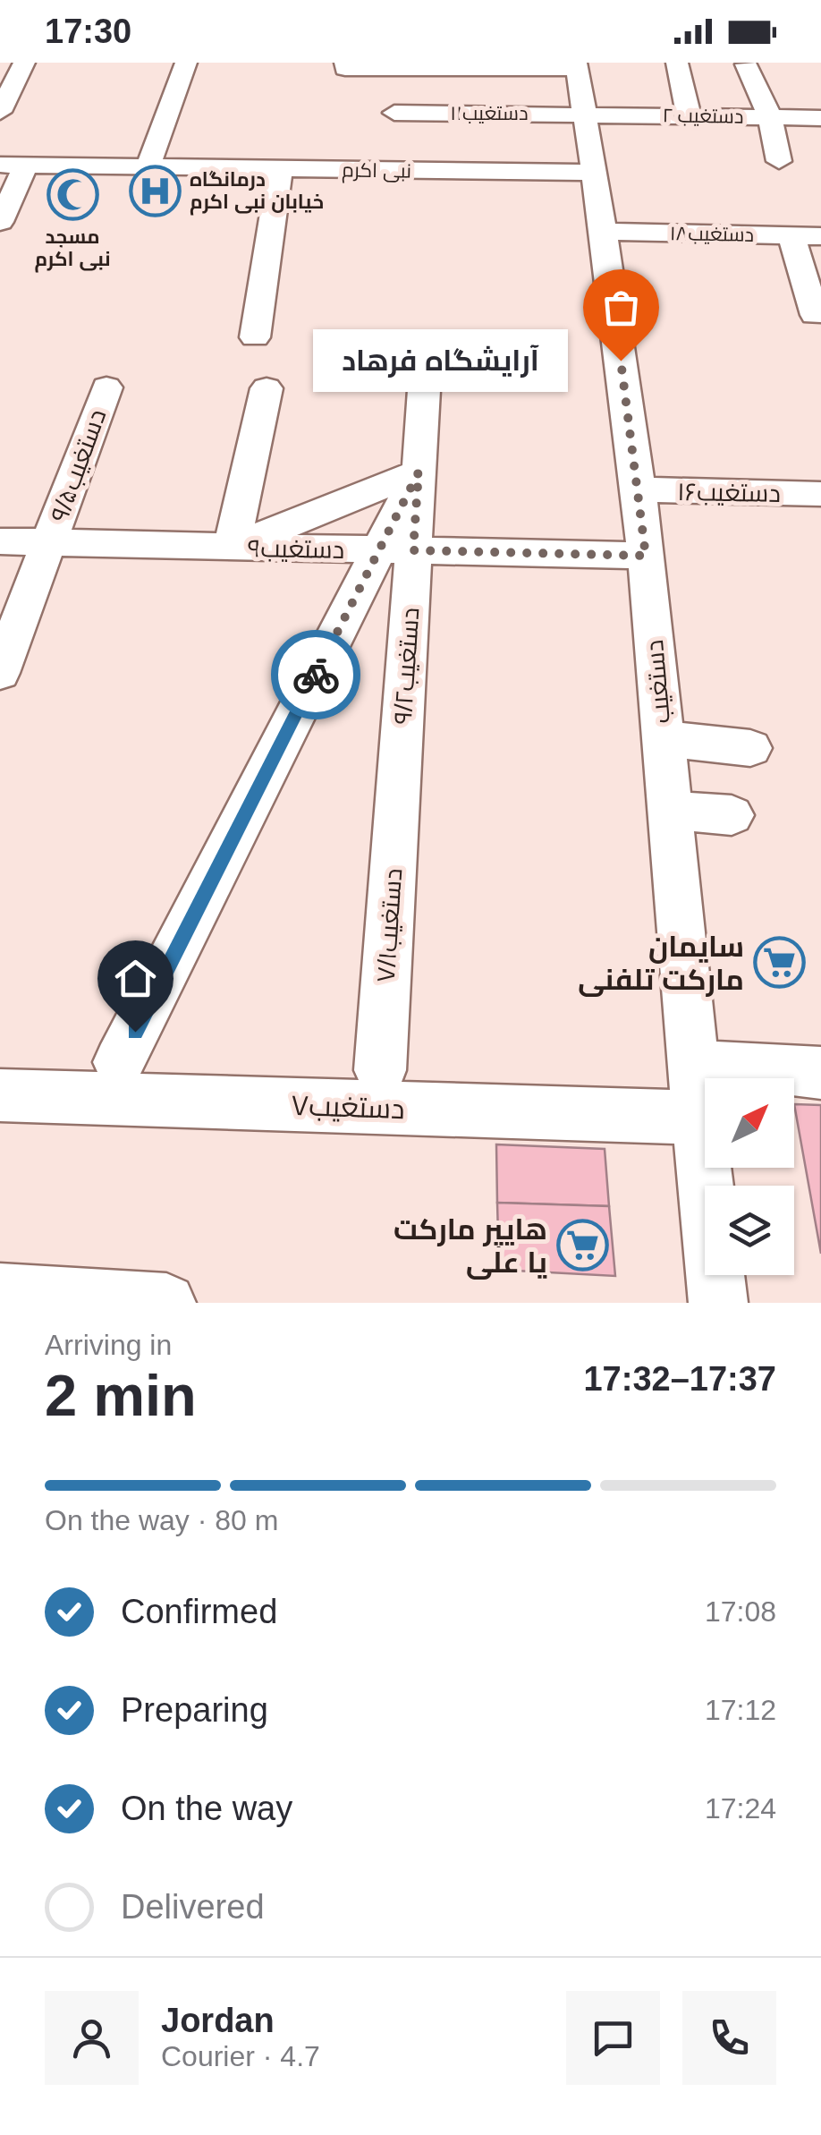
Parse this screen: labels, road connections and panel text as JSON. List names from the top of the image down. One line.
{"streets":{"street":["دستغیب۱۱","دستغیب۲۰","نبی اکرم","دستغیب۱۸","۹/۵دستغیب","دستغیب۱۶","دستغیب۹","دستغیب۹/۲","دستغیب","دستغیب۷/۱","دستغیب۷"]},"crossings":[["دستغیب۱۱","دستغیب۲۰"],["دستغیب۱۱","دستغیب"],["دستغیب۲۰","دستغیب"],["نبی اکرم","دستغیب"],["دستغیب۱۸","دستغیب"],["۹/۵دستغیب","دستغیب۹"],["دستغیب۱۶","دستغیب"],["دستغیب۹","دستغیب۹/۲"],["دستغیب۹","دستغیب"],["دستغیب۹/۲","دستغیب۷/۱"],["دستغیب","دستغیب۷"]],"places":{"hospital":["درمانگاه خیابان نبی اکرم"],"mosque":["مسجد نبی اکرم"],"other":["آرایشگاه فرهاد"],"supermarket":["سایمان مارکت تلفنی","هایپر مارکت یا علی"]},"north":"top right","page":{"status":"17:30","bubble":"آرایشگاه فرهاد","heading":["2 min","Arriving in","17:32–17:37"],"panel":["Jordan","Courier · 4.7"],"bar":"On the way · 80 m","list":[["Confirmed","17:08"],["Preparing","17:12"],["On the way","17:24"],"Delivered"]}}
